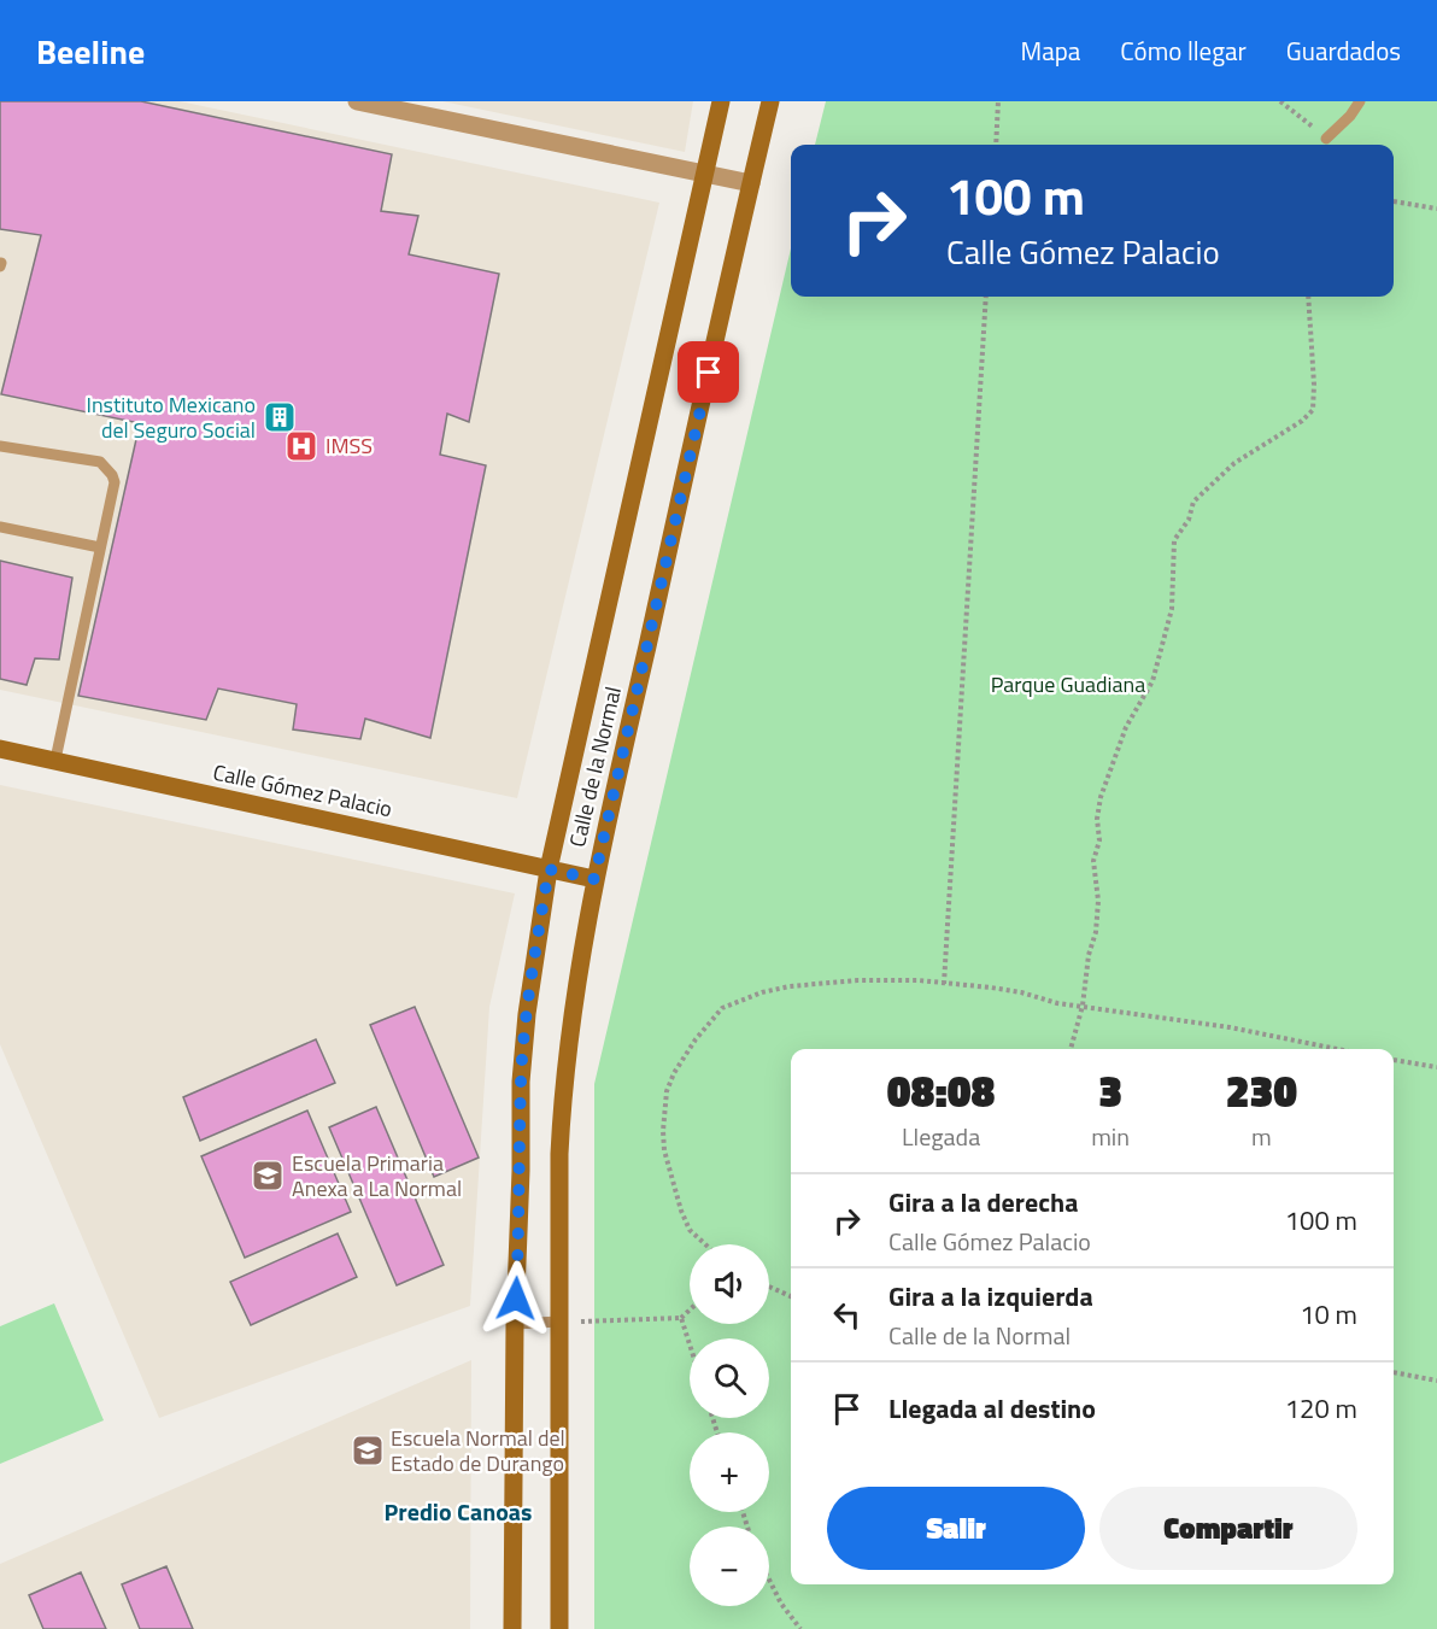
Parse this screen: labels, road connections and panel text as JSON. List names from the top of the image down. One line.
{"streets":{"main road":["Calle de la Normal","Calle Gómez Palacio"]},"crossings":[["Calle de la Normal","Calle Gómez Palacio"]],"districts":["Predio Canoas"],"parks":["Parque Guadiana"],"places":{"building":["Instituto Mexicano del Seguro Social"],"hospital":["IMSS"],"school or university":["Escuela Primaria Anexa a La Normal","Escuela Normal del Estado de Durango"]},"page":{"header":"Beeline","nav":["Mapa","Cómo llegar","Guardados"],"turn":["100 m","Calle Gómez Palacio"],"eta":["08:08","Llegada","3","min","230","m"],"list":[{"name":"Gira a la derecha","note":"Calle Gómez Palacio","value":"100 m"},{"name":"Gira a la izquierda","note":"Calle de la Normal","value":"10 m"},{"name":"Llegada al destino","value":"120 m"}],"map_buttons":["+","−"],"buttons":["Salir","Compartir"]}}
